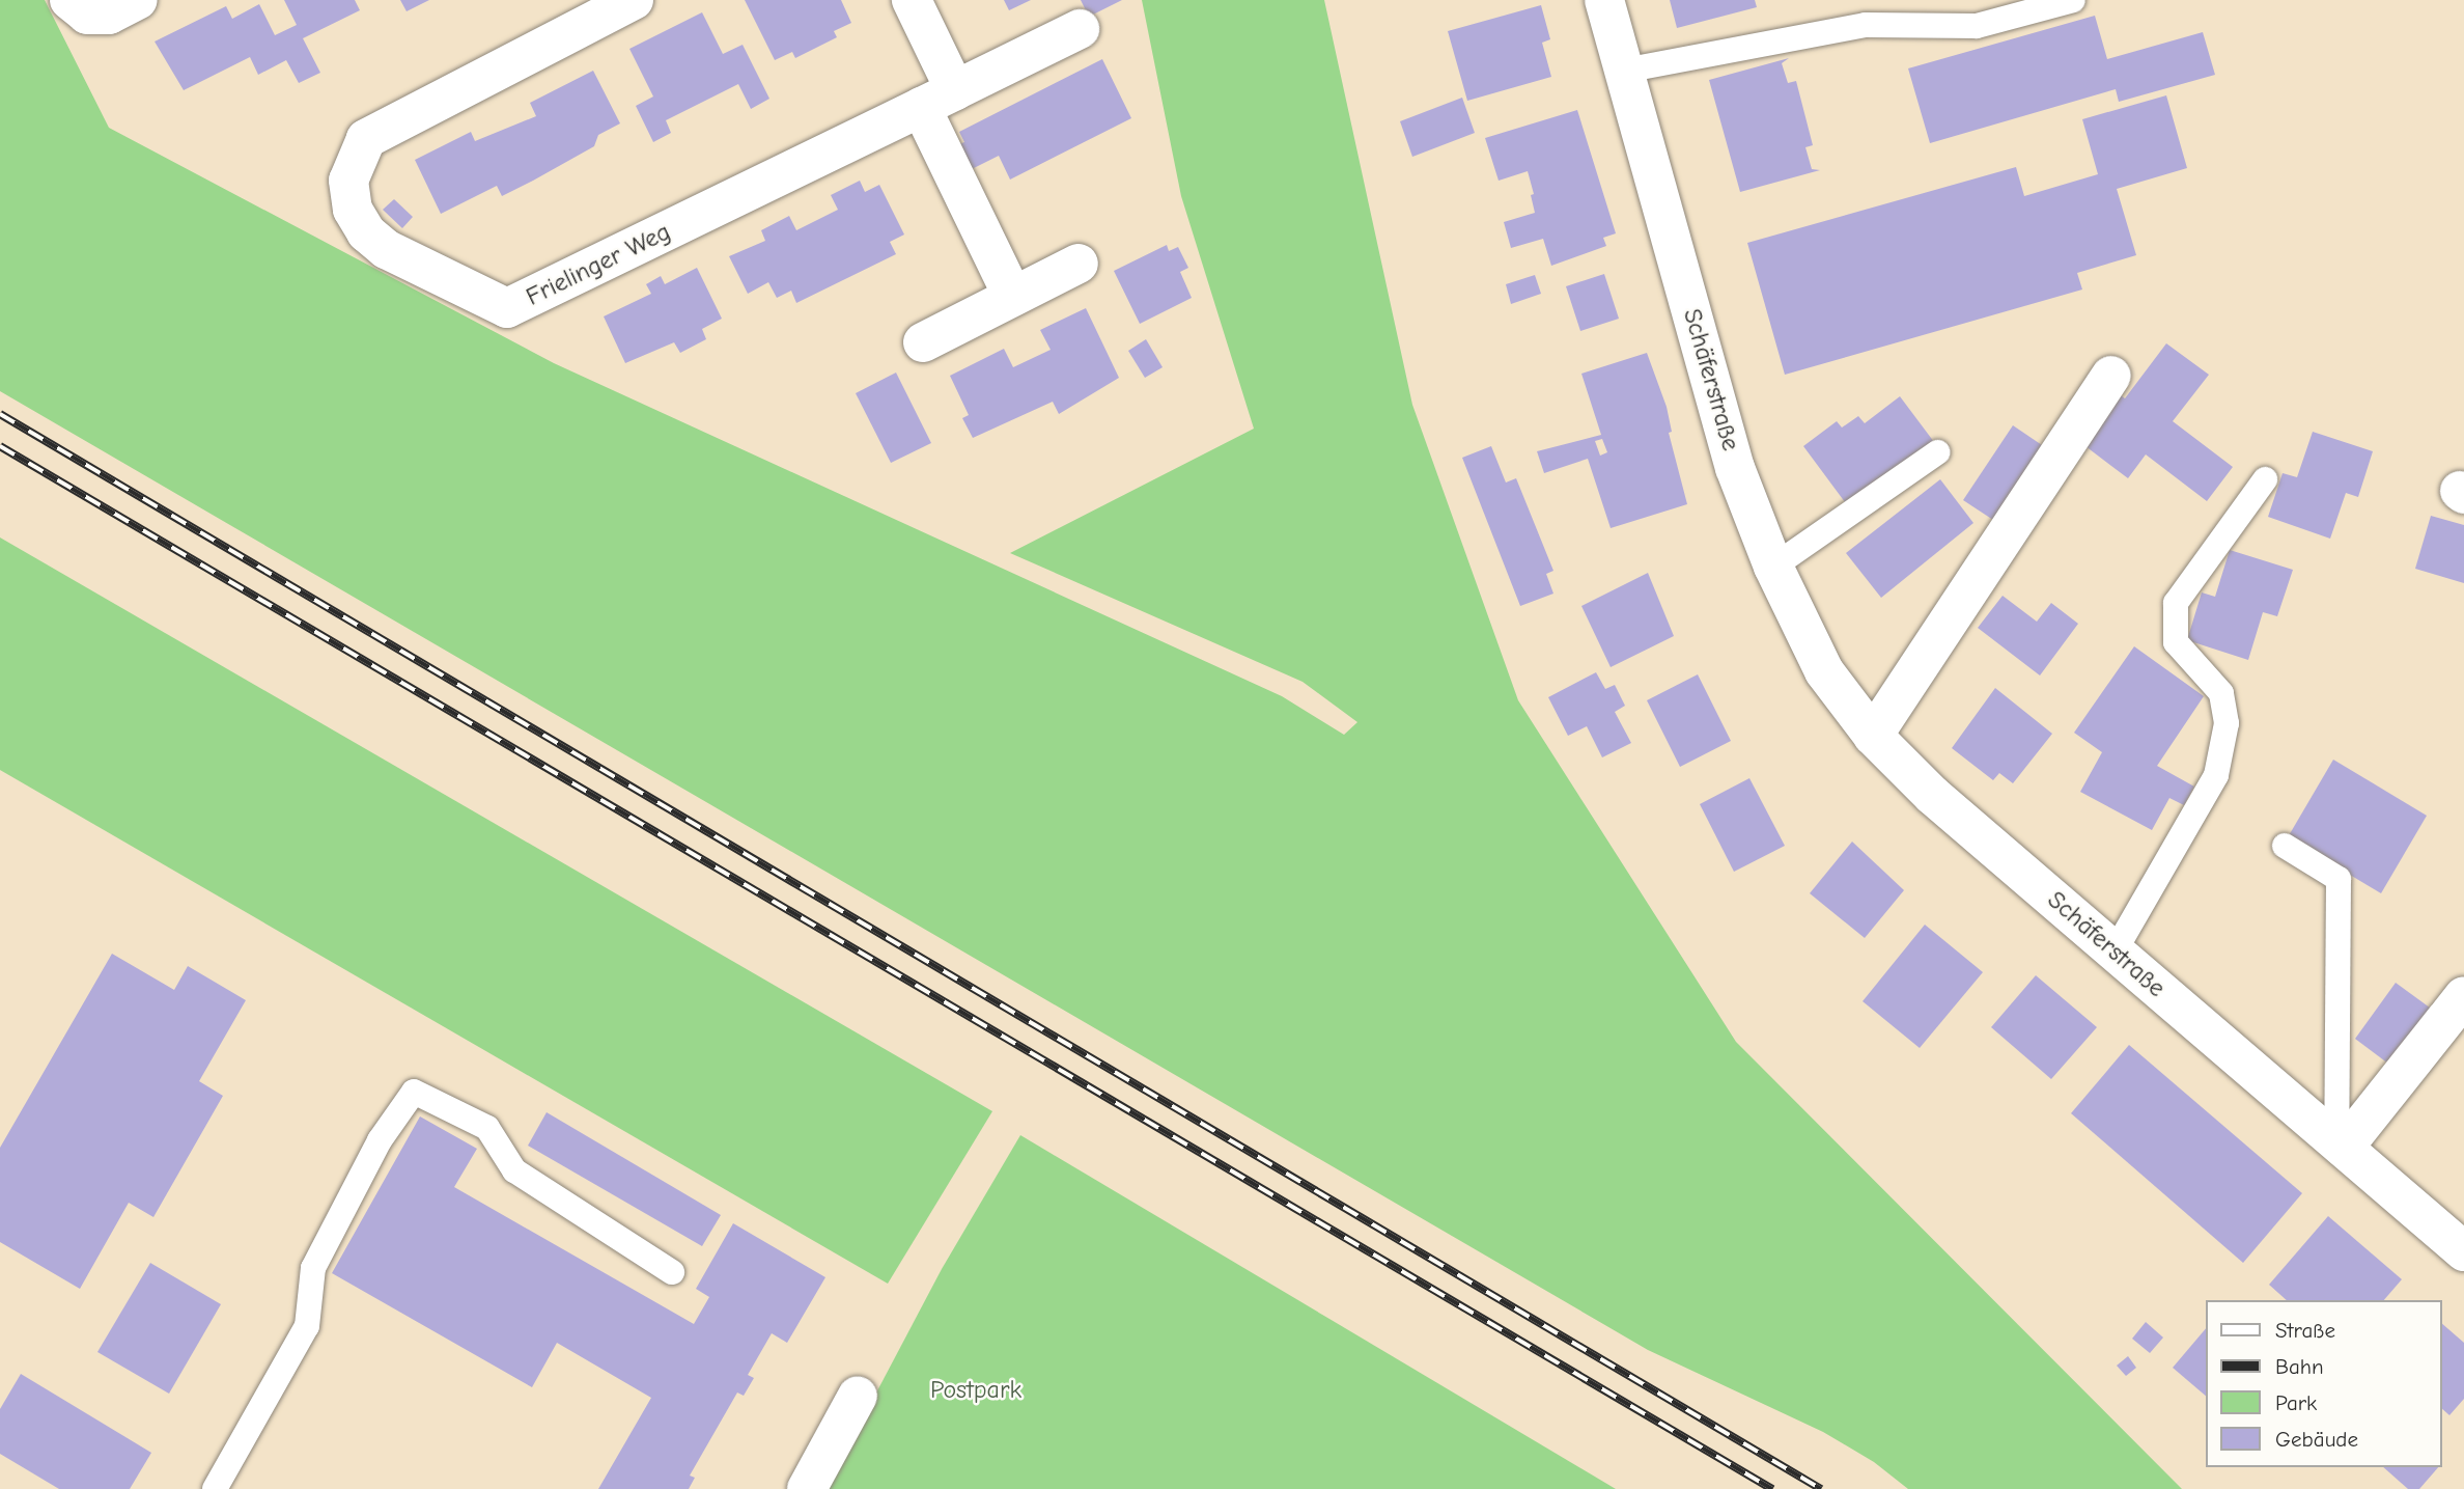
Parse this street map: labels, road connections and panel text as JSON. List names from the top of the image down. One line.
{"streets":{"street":["Frielinger Weg","Schäferstraße"]},"parks":["Postpark"],"legend":["Straße","Bahn","Park","Gebäude"]}
